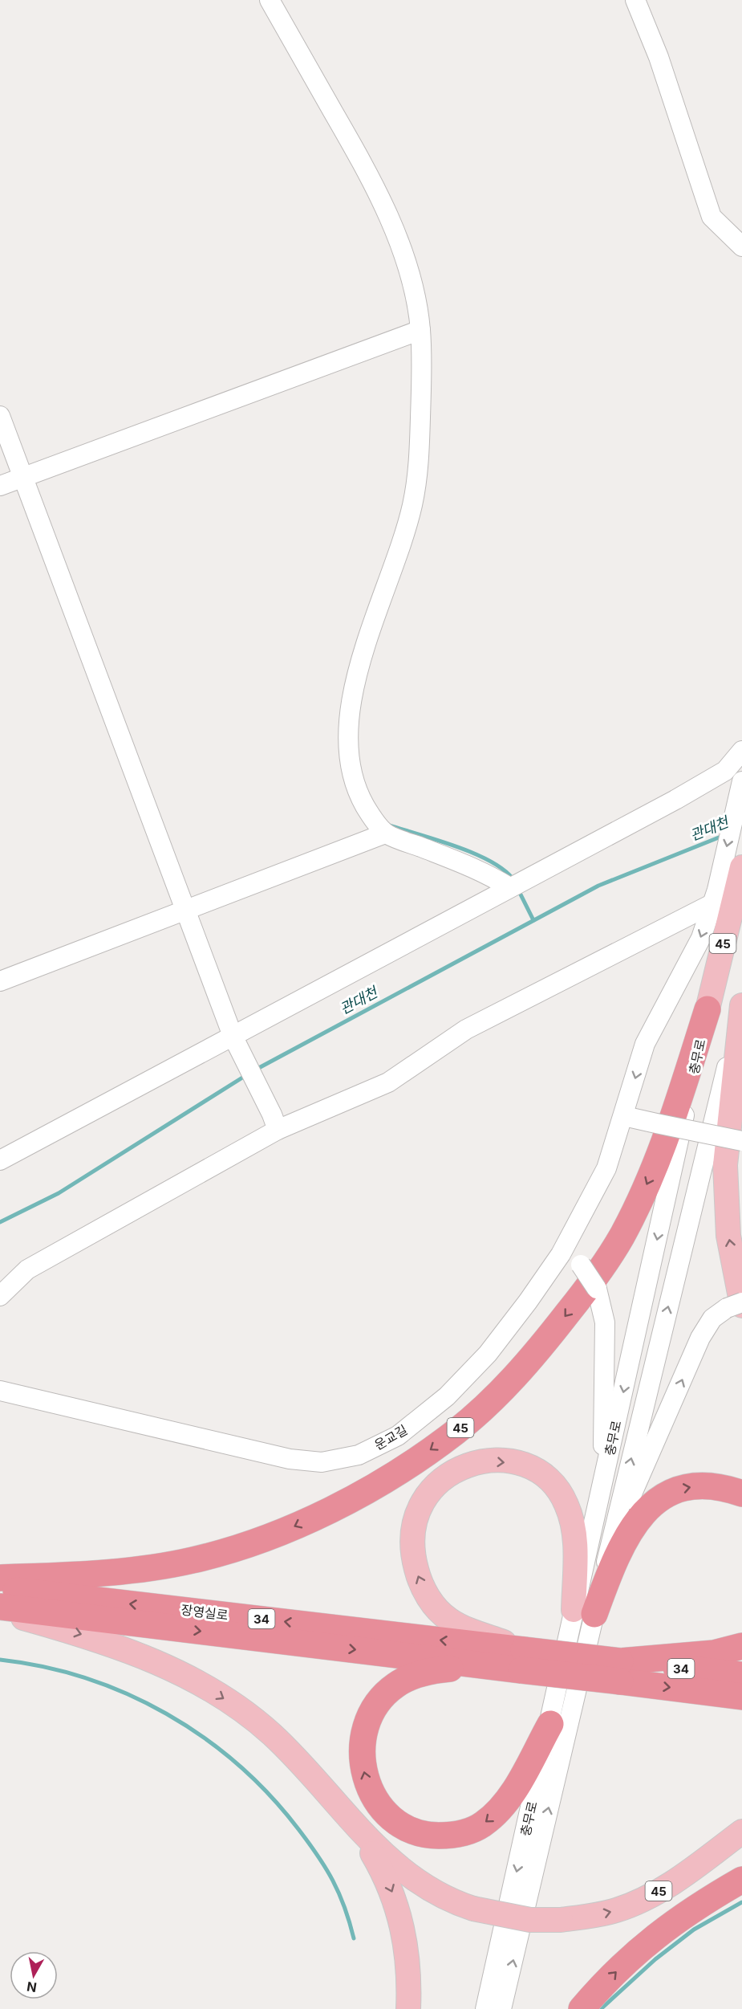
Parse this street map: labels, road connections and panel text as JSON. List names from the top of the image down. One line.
{"streets":{"highway":["45","장영실로","34"],"main road":["충무로"],"street":["운교길"]},"crossings":[["45","충무로"],["장영실로","34"]],"water":["관대천"],"north":"bottom"}
